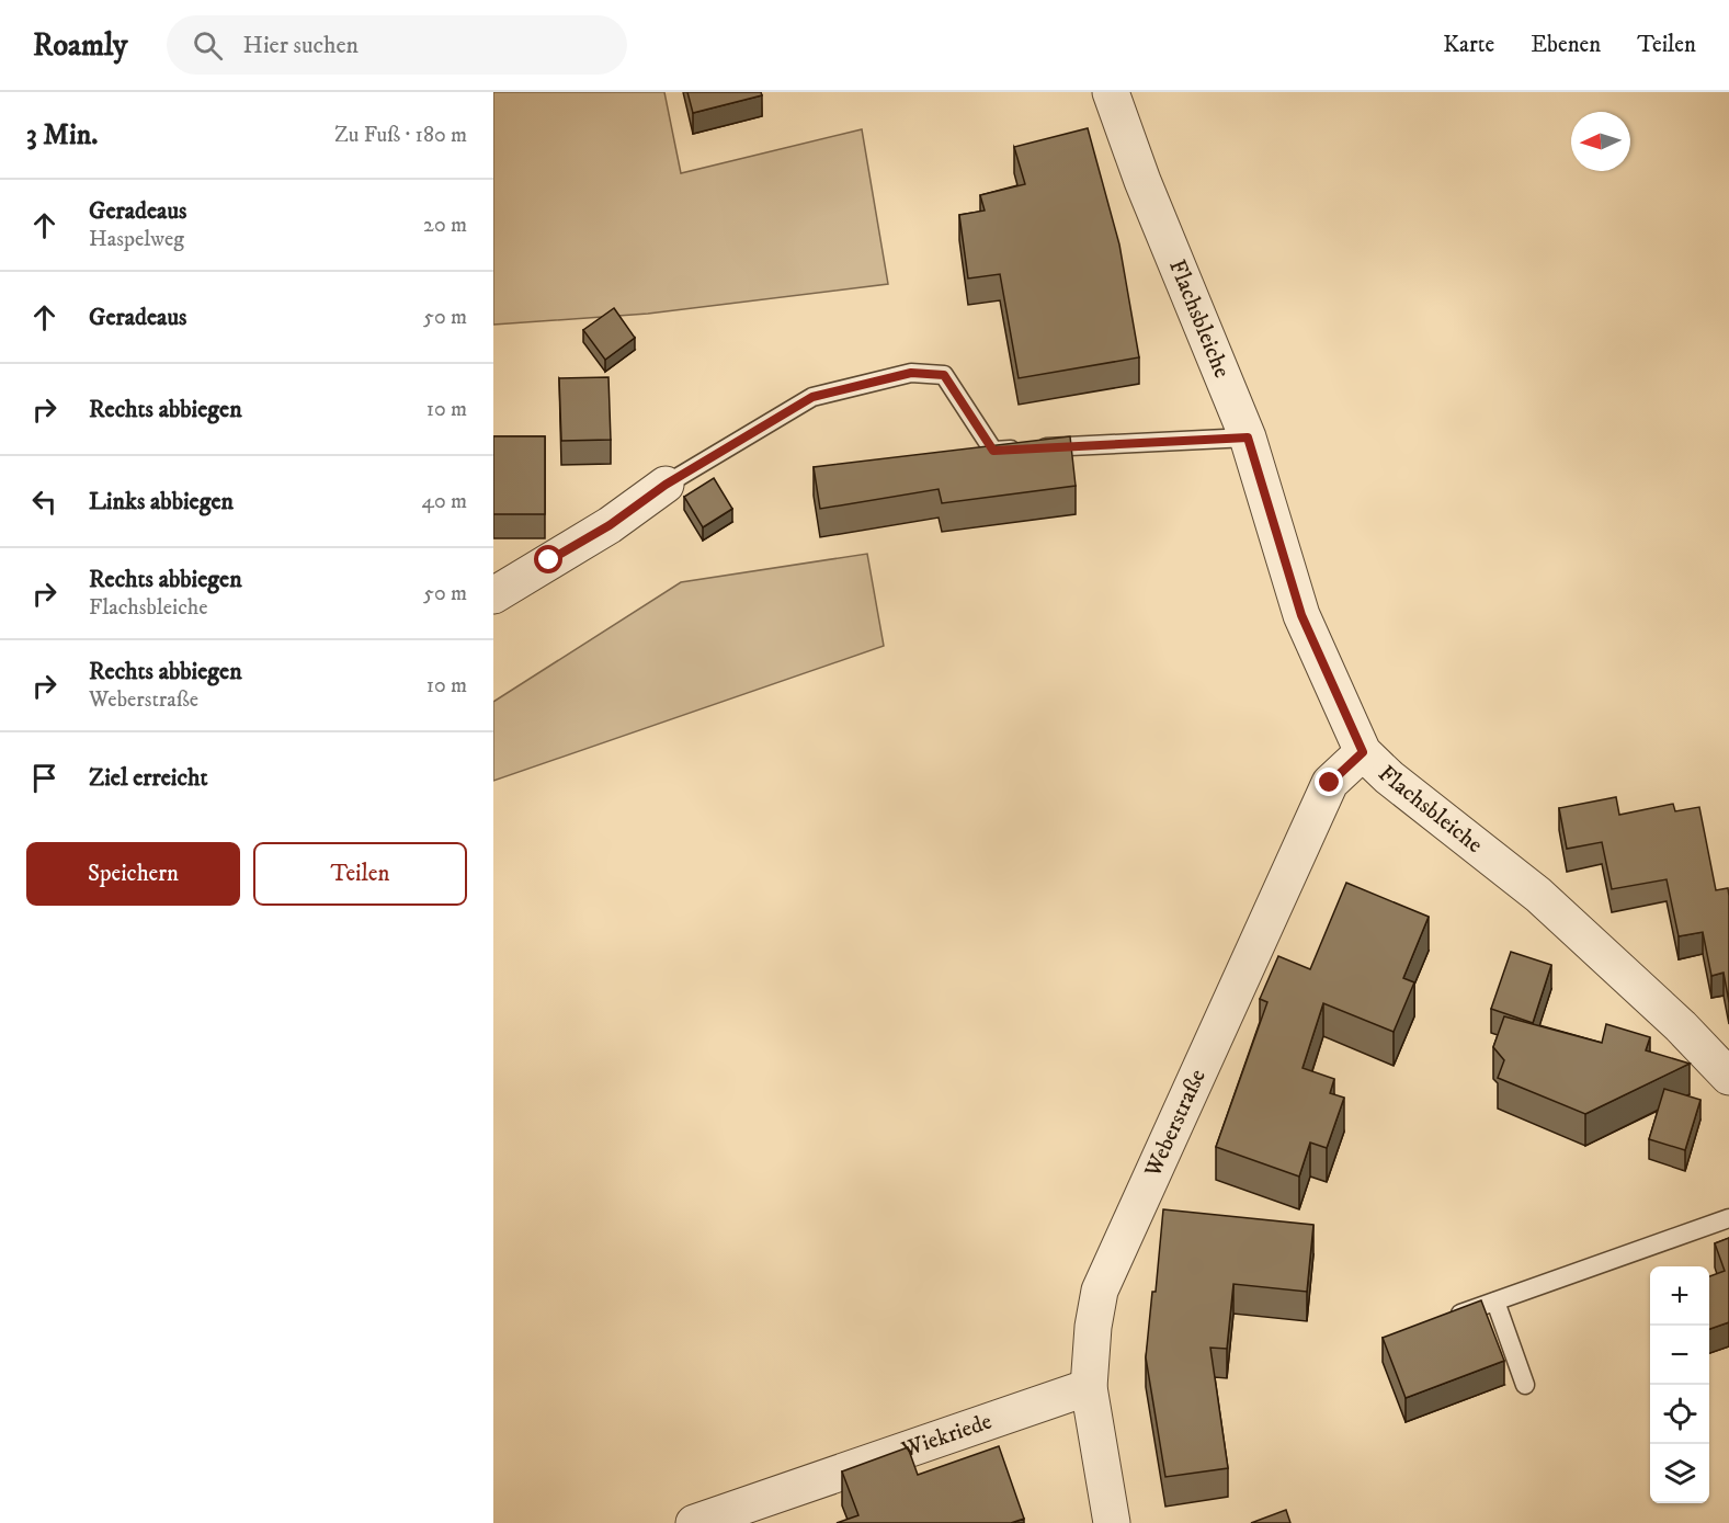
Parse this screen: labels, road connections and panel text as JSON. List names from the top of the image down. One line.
{"streets":{"street":["Flachsbleiche","Weberstraße","Wiekriede"]},"crossings":[["Flachsbleiche","Weberstraße"],["Weberstraße","Wiekriede"]],"north":"left","page":{"header":"Roamly","search":"Hier suchen","nav":["Karte","Ebenen","Teilen"],"heading":["3 Min.","Zu Fuß · 180 m"],"list":[["Geradeaus","Haspelweg","20 m"],["Geradeaus","50 m"],["Rechts abbiegen","10 m"],["Links abbiegen","40 m"],["Rechts abbiegen","Flachsbleiche","50 m"],["Rechts abbiegen","Weberstraße","10 m"],"Ziel erreicht"],"buttons":["Speichern","Teilen"],"map_buttons":["+","−"]}}
